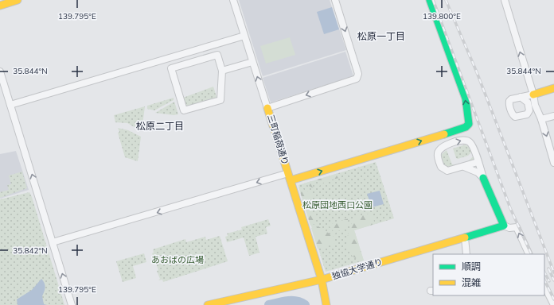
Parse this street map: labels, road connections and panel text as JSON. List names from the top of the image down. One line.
{"streets":{"street":["三町稲荷通り","独協大学通り"]},"crossings":[["三町稲荷通り","独協大学通り"]],"districts":["松原一丁目","松原二丁目"],"parks":["松原団地西口公園","あおばの広場"],"legend":["順調","混雑"],"coordinates":["139.795°E","139.800°E","35.844°N","35.842°N"]}
